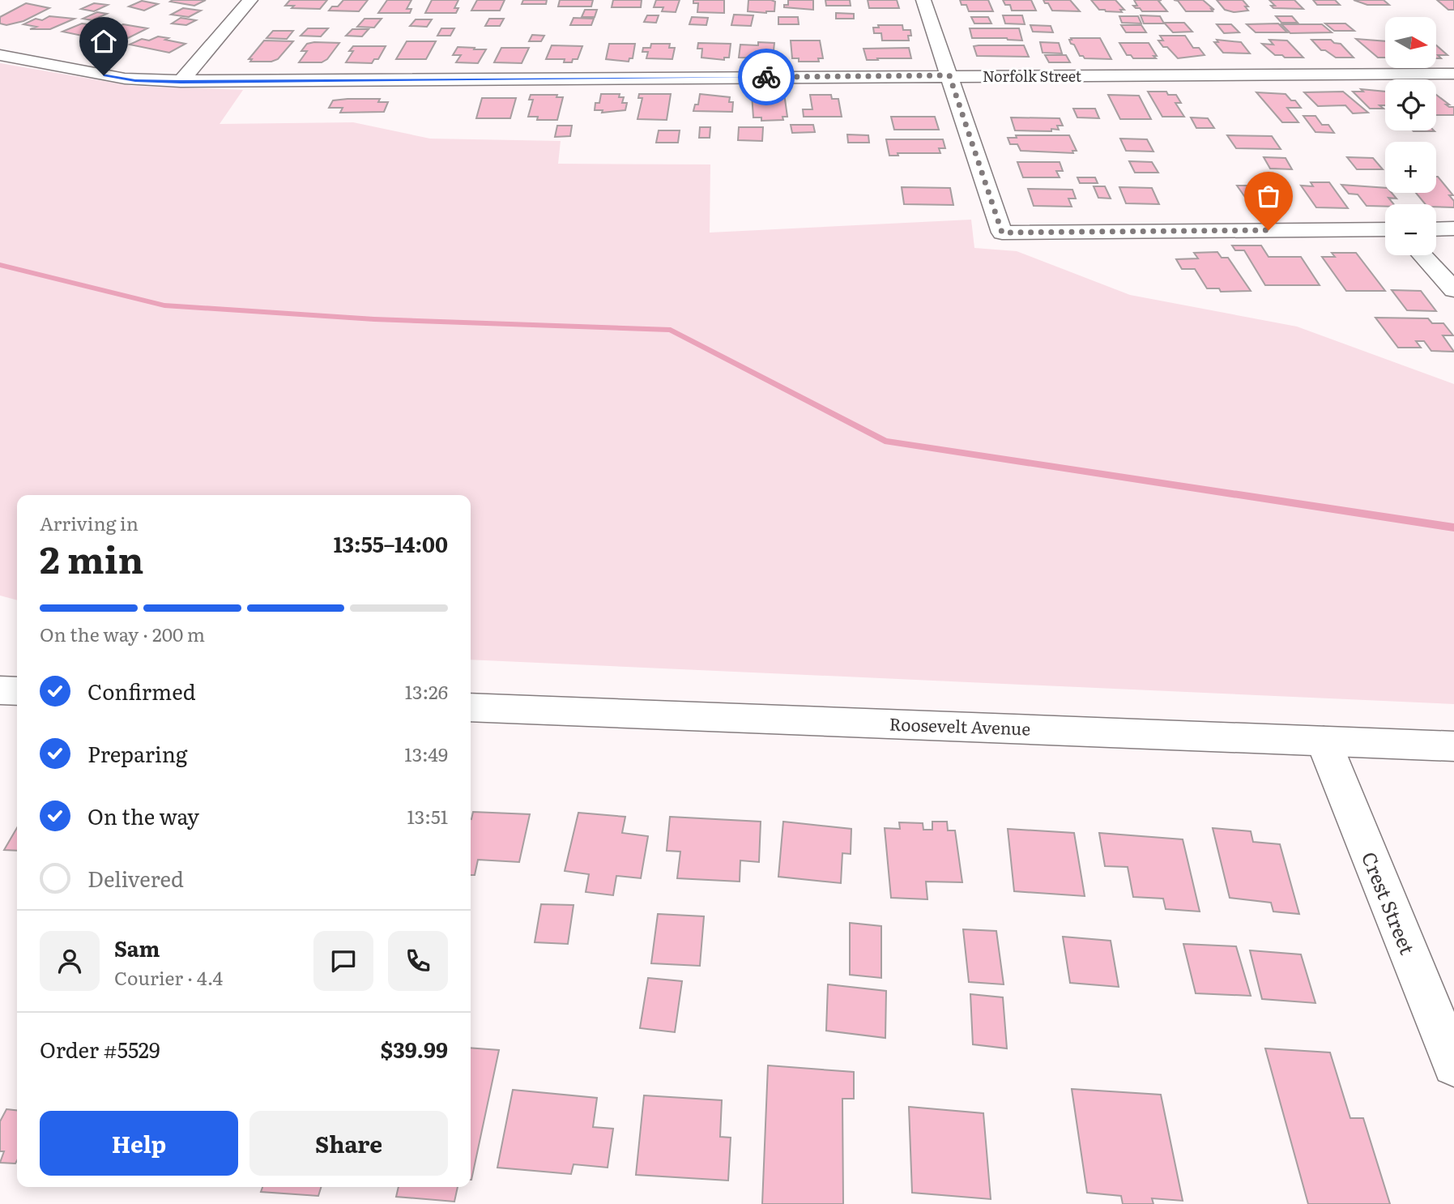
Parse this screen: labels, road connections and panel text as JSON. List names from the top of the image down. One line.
{"streets":{"street":["Norfolk Street","Roosevelt Avenue","Crest Street"]},"crossings":[["Roosevelt Avenue","Crest Street"]],"north":"right","page":{"map_buttons":["+","−"],"heading":["2 min","Arriving in","13:55–14:00"],"panel":["Sam","Courier · 4.4","Order #5529","$39.99"],"bar":"On the way · 200 m","list":[["Confirmed","13:26"],["Preparing","13:49"],["On the way","13:51"],"Delivered"],"buttons":["Help","Share"]}}
